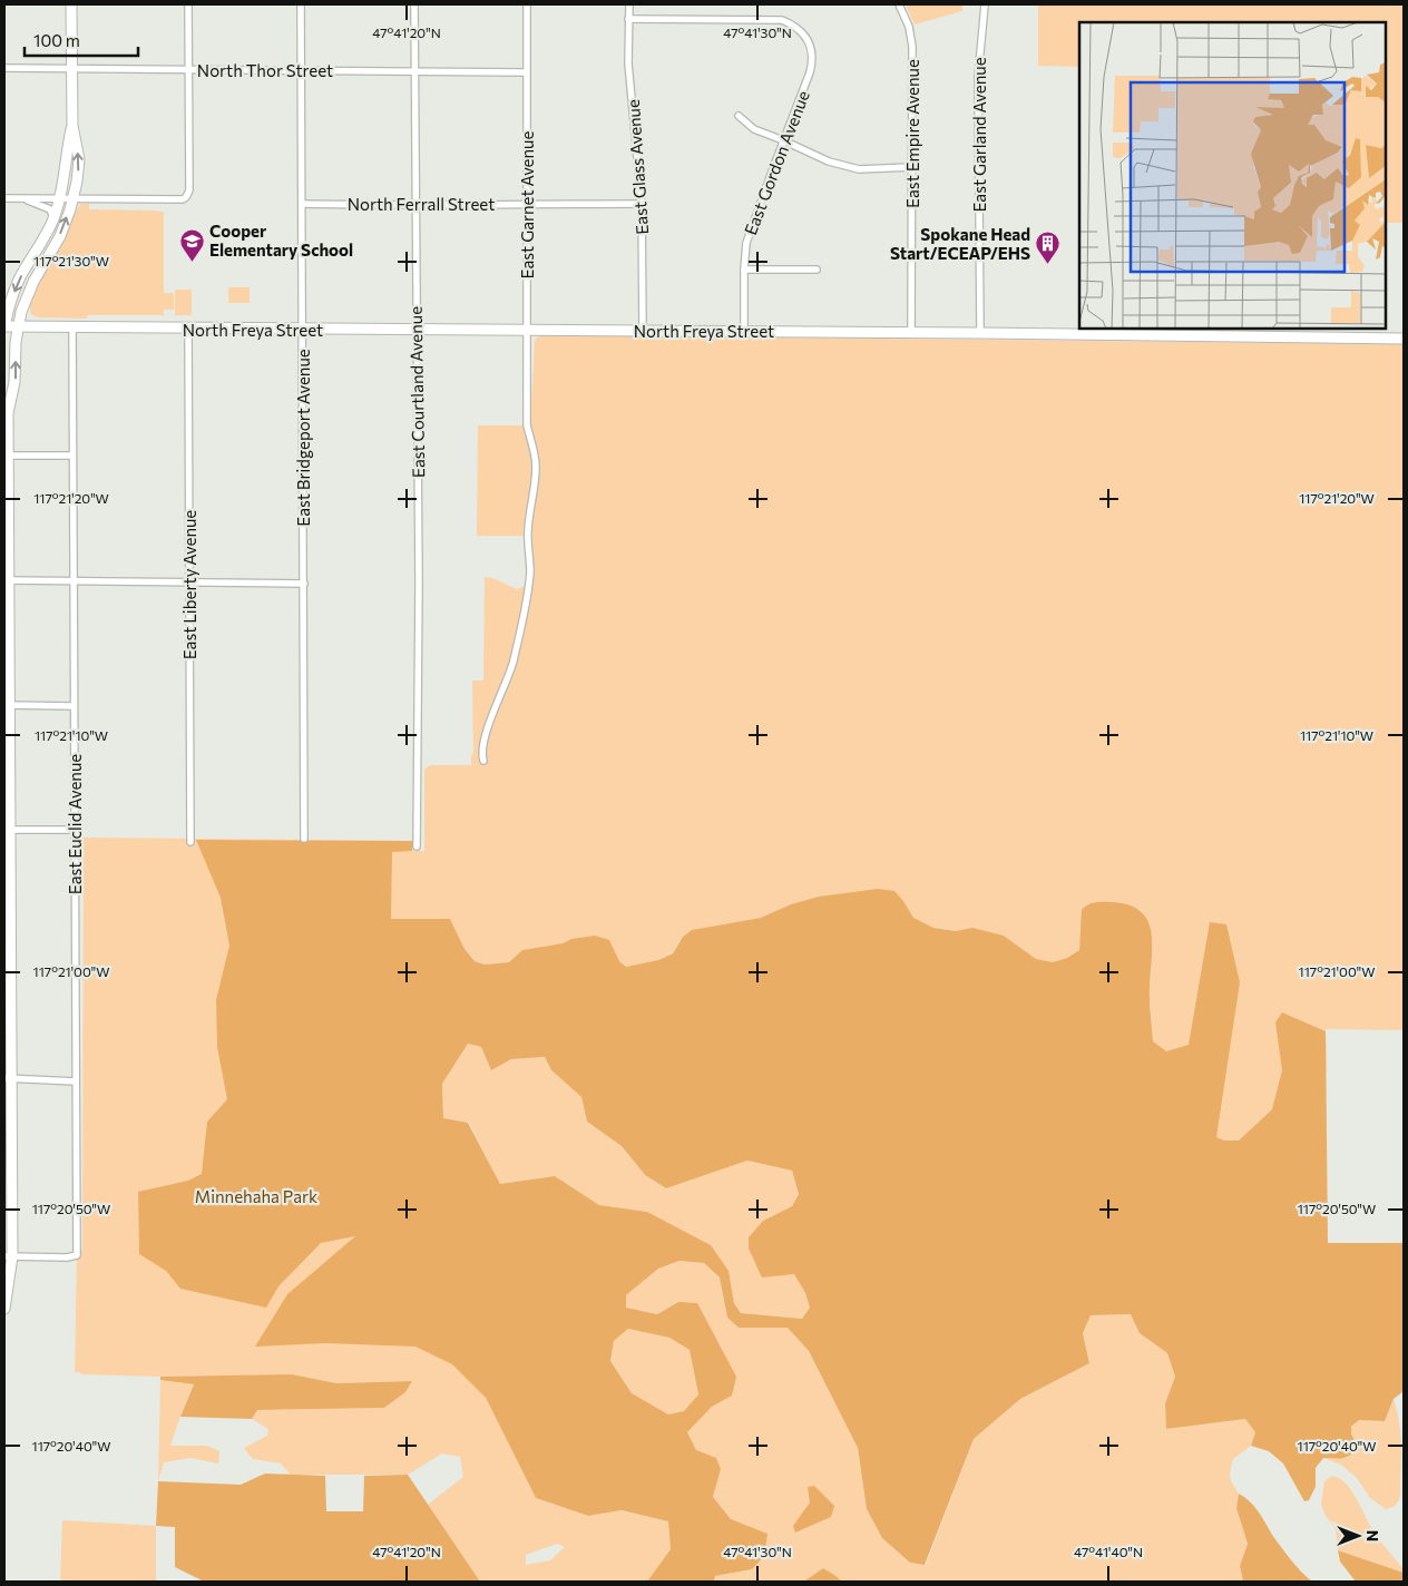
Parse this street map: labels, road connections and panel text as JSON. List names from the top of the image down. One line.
{"streets":{"main road":["North Freya Street"],"street":["North Thor Street","East Empire Avenue","East Garland Avenue","East Gordon Avenue","East Glass Avenue","North Ferrall Street","East Garnet Avenue","East Courtland Avenue","East Bridgeport Avenue","East Liberty Avenue","East Euclid Avenue"]},"crossings":[["North Thor Street","East Garnet Avenue"],["North Thor Street","East Courtland Avenue"],["North Thor Street","East Bridgeport Avenue"],["East Empire Avenue","North Freya Street"],["East Garland Avenue","North Freya Street"],["East Gordon Avenue","East Glass Avenue"],["East Gordon Avenue","North Freya Street"],["East Glass Avenue","North Ferrall Street"],["East Glass Avenue","North Freya Street"],["North Ferrall Street","East Garnet Avenue"],["North Ferrall Street","East Courtland Avenue"],["North Ferrall Street","East Bridgeport Avenue"],["East Garnet Avenue","North Freya Street"],["North Freya Street","East Courtland Avenue"],["North Freya Street","East Bridgeport Avenue"],["North Freya Street","East Liberty Avenue"],["North Freya Street","East Euclid Avenue"]],"parks":["Minnehaha Park"],"places":{"school or university":["Cooper Elementary School"],"building":["Spokane Head Start/ECEAP/EHS"]},"scale_bar":"100 m","north":"right","coordinates":["47°41'20\"N","47°41'30\"N","117°21'30\"W","117°21'20\"W","117°21'10\"W","117°21'00\"W","117°20'50\"W","117°20'40\"W","47°41'40\"N"]}
